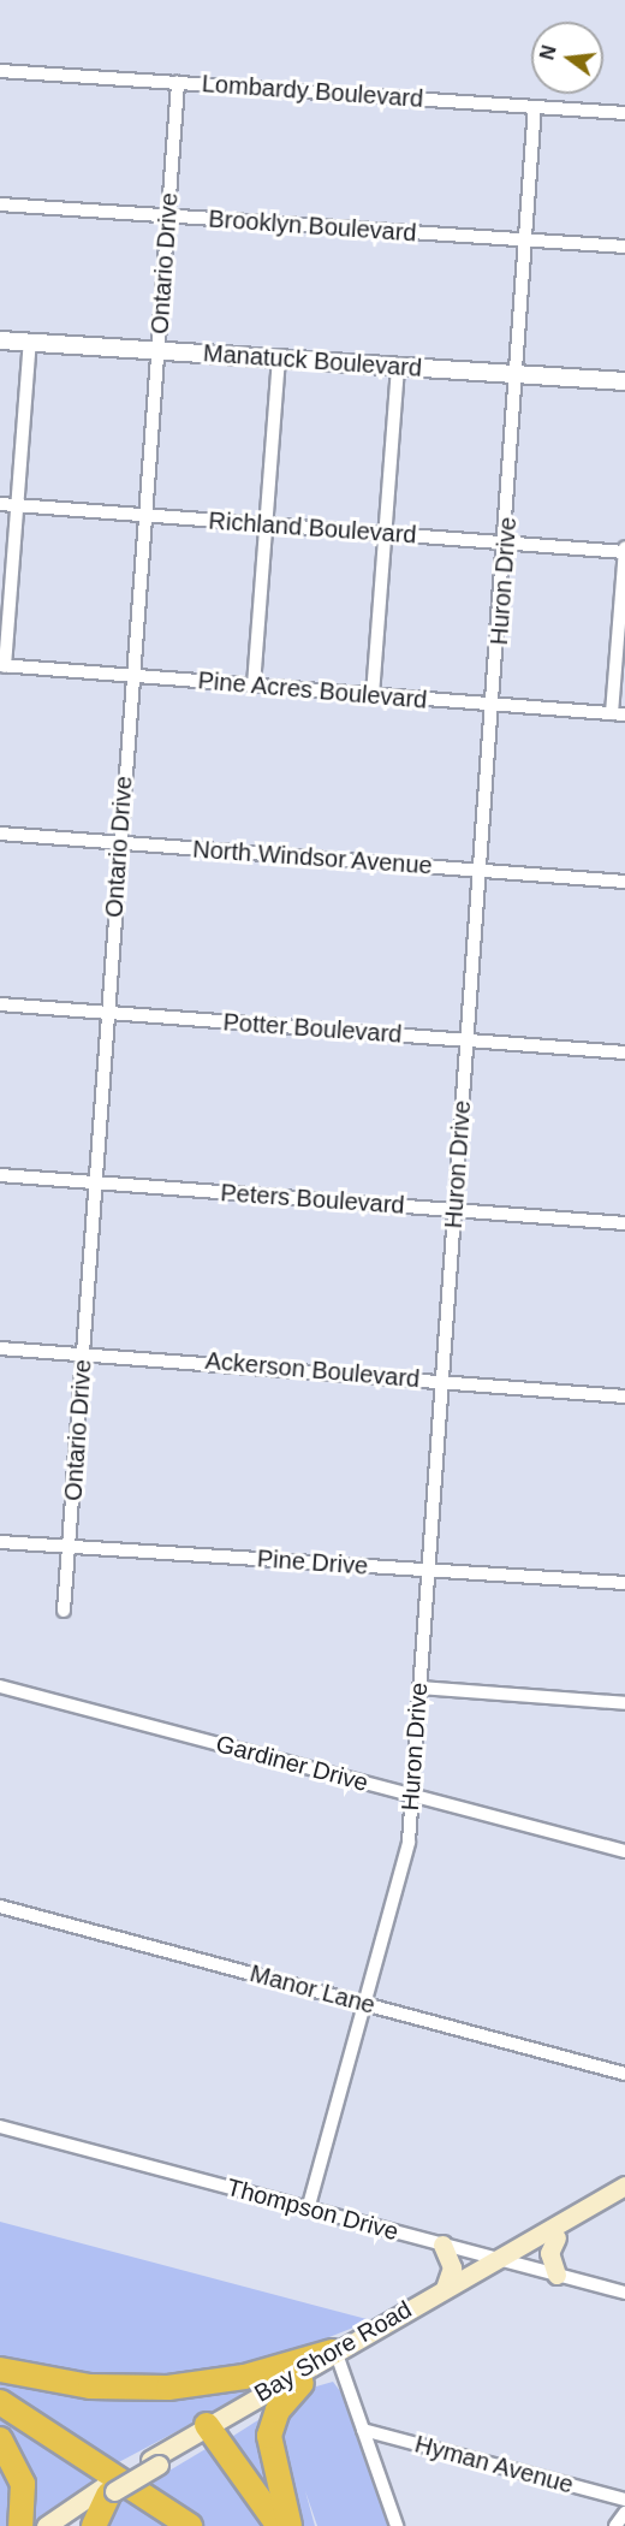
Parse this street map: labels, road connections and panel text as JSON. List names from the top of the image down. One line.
{"streets":{"main road":["Bay Shore Road"],"street":["Lombardy Boulevard","Brooklyn Boulevard","Ontario Drive","Manatuck Boulevard","Richland Boulevard","Huron Drive","Pine Acres Boulevard","North Windsor Avenue","Potter Boulevard","Peters Boulevard","Ackerson Boulevard","Pine Drive","Gardiner Drive","Manor Lane","Thompson Drive","Hyman Avenue"]},"crossings":[["Lombardy Boulevard","Ontario Drive"],["Lombardy Boulevard","Huron Drive"],["Brooklyn Boulevard","Ontario Drive"],["Brooklyn Boulevard","Huron Drive"],["Ontario Drive","Manatuck Boulevard"],["Ontario Drive","Richland Boulevard"],["Ontario Drive","Pine Acres Boulevard"],["Ontario Drive","North Windsor Avenue"],["Ontario Drive","Potter Boulevard"],["Ontario Drive","Peters Boulevard"],["Ontario Drive","Ackerson Boulevard"],["Ontario Drive","Pine Drive"],["Manatuck Boulevard","Huron Drive"],["Richland Boulevard","Huron Drive"],["Huron Drive","Pine Acres Boulevard"],["Huron Drive","North Windsor Avenue"],["Huron Drive","Potter Boulevard"],["Huron Drive","Peters Boulevard"],["Huron Drive","Ackerson Boulevard"],["Huron Drive","Pine Drive"],["Huron Drive","Gardiner Drive"],["Huron Drive","Manor Lane"],["Huron Drive","Thompson Drive"],["Thompson Drive","Bay Shore Road"]],"north":"left"}
